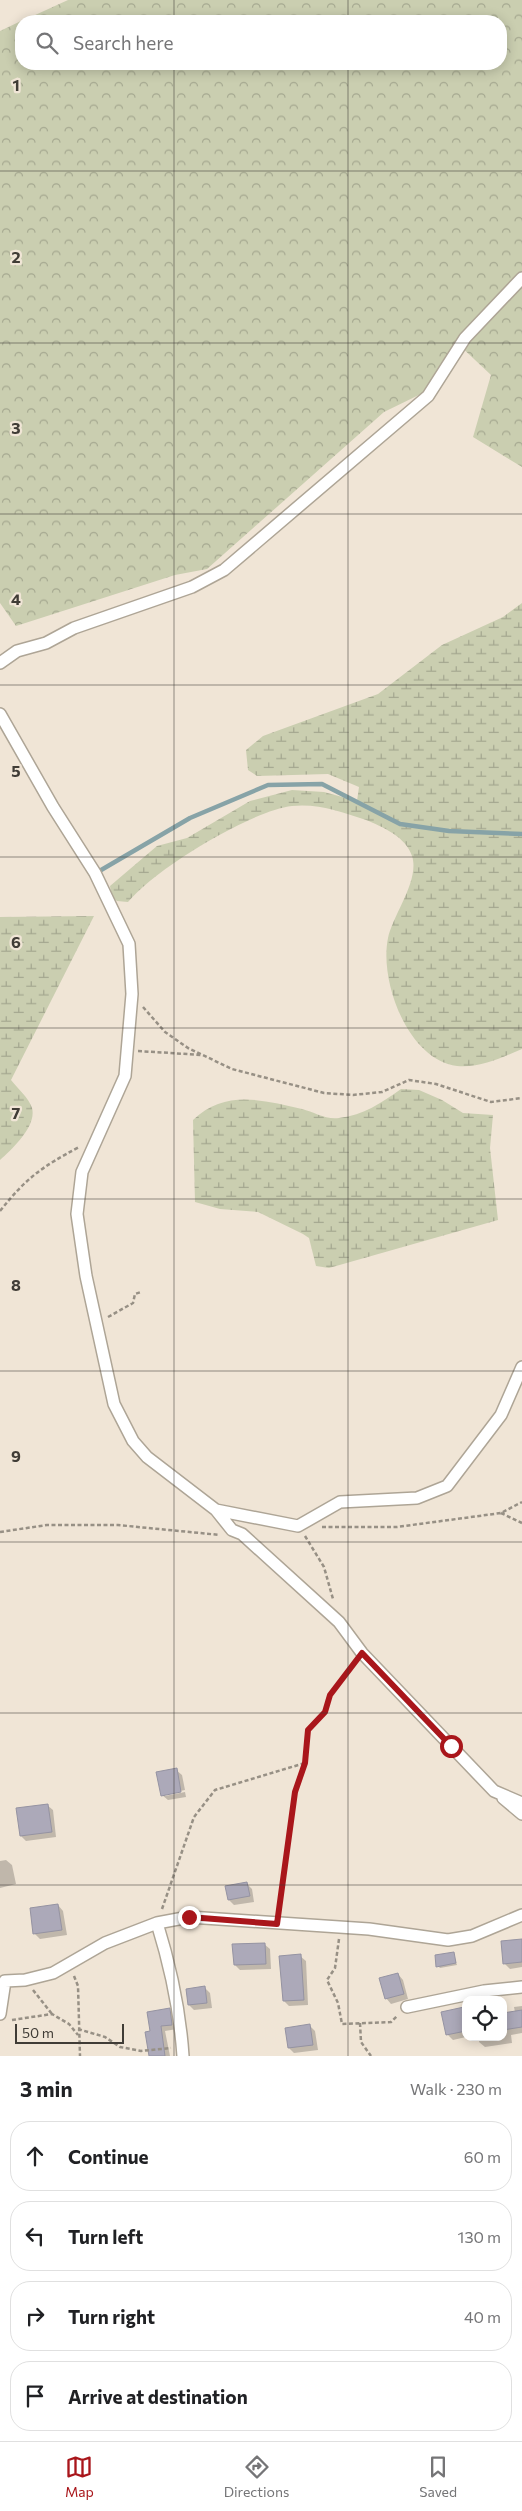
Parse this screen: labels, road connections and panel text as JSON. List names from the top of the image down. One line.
{"scale_bar":"50 m","page":{"search":"Search here","scale":"50 m","heading":["3 min","Walk · 230 m"],"list":[["Continue","60 m"],["Turn left","130 m"],["Turn right","40 m"],"Arrive at destination"],"nav":["Map","Directions","Saved"]},"grid":{"rows":["1","2","3","4","5","6","7","8","9"]}}
